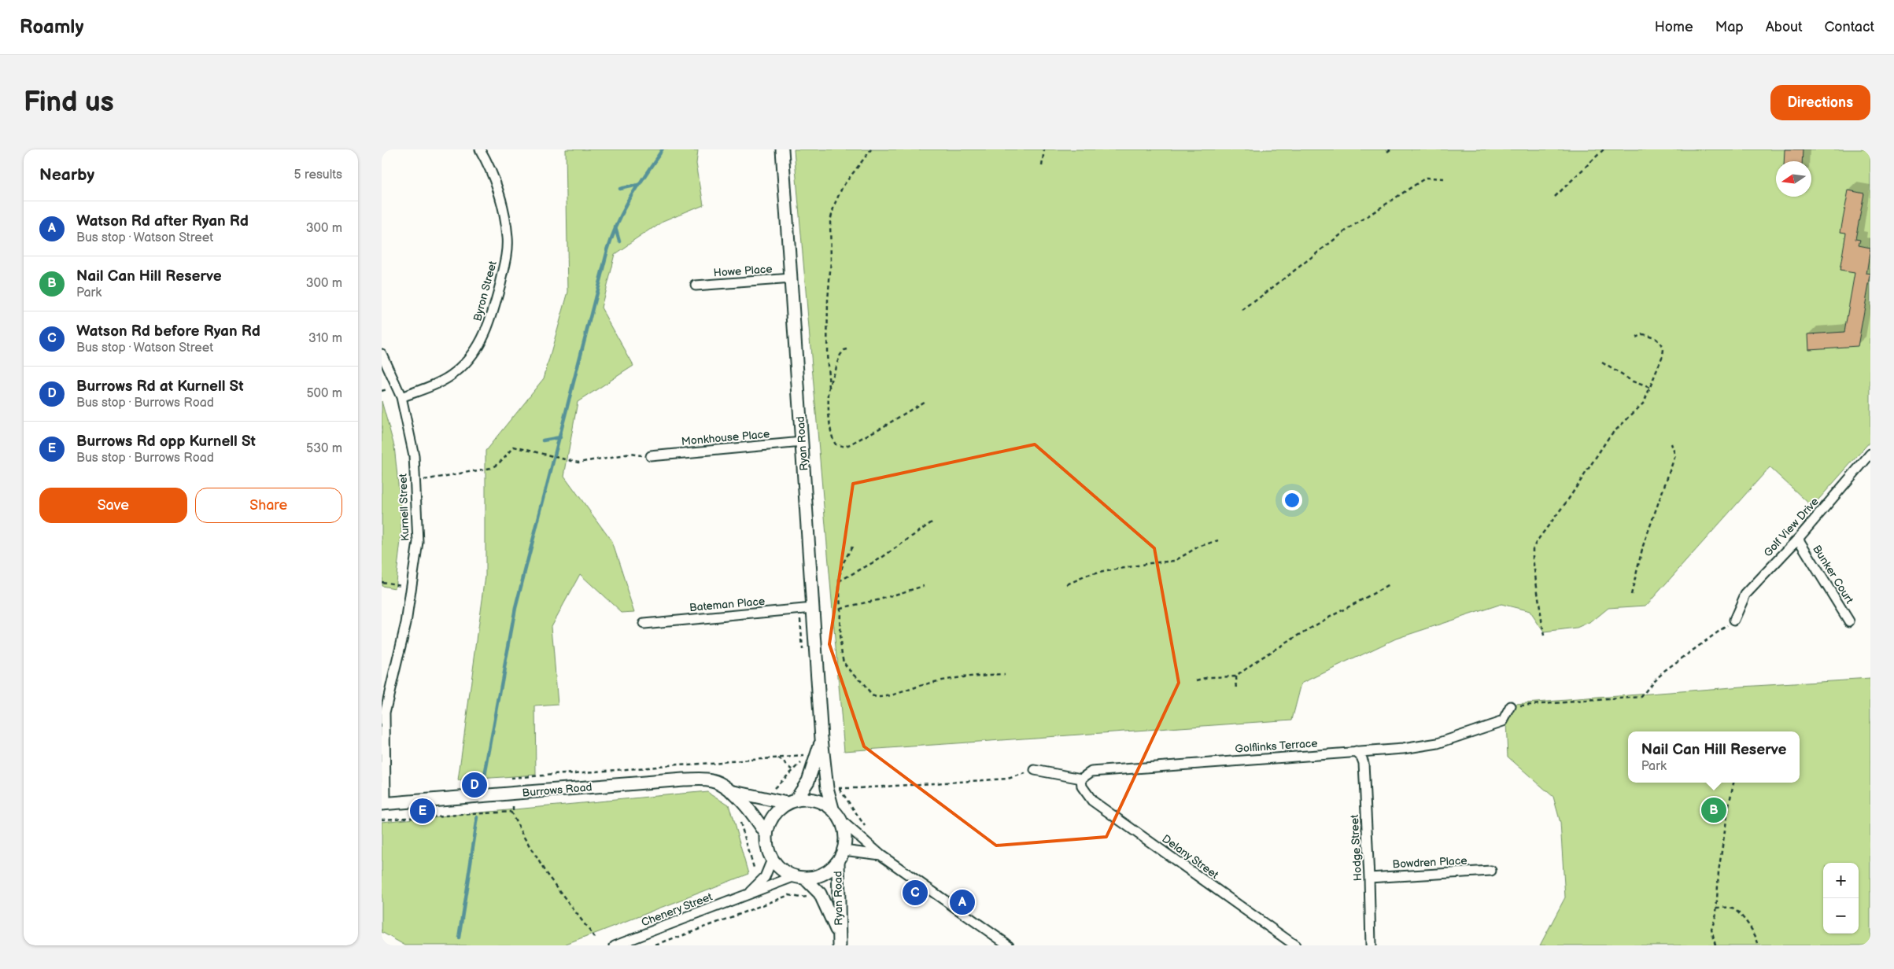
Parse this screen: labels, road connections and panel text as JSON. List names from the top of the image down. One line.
{"streets":{"street":["Howe Place","Byron Street","Monkhouse Place","Ryan Road","Kurnell Street","Golf View Drive","Bunker Court","Bateman Place","Golflinks Terrace","Burrows Road","Hodge Street","Delany Street","Bowdren Place","Chenery Street"]},"crossings":[["Howe Place","Ryan Road"],["Byron Street","Kurnell Street"],["Monkhouse Place","Ryan Road"],["Ryan Road","Bateman Place"],["Ryan Road","Burrows Road"],["Ryan Road","Chenery Street"],["Kurnell Street","Burrows Road"],["Golf View Drive","Bunker Court"],["Golflinks Terrace","Hodge Street"],["Golflinks Terrace","Delany Street"],["Burrows Road","Chenery Street"],["Hodge Street","Bowdren Place"]],"north":"left","page":{"header":"Roamly","nav":["Home","Map","About","Contact"],"buttons":["Directions",["Save","Share"]],"title":"Find us","heading":["Nearby","5 results"],"list":[{"mark":"A","name":"Watson Rd after Ryan Rd","note":"Bus stop · Watson Street","value":"300 m"},{"mark":"B","name":"Nail Can Hill Reserve","note":"Park","value":"300 m"},{"mark":"C","name":"Watson Rd before Ryan Rd","note":"Bus stop · Watson Street","value":"310 m"},{"mark":"D","name":"Burrows Rd at Kurnell St","note":"Bus stop · Burrows Road","value":"500 m"},{"mark":"E","name":"Burrows Rd opp Kurnell St","note":"Bus stop · Burrows Road","value":"530 m"}],"popup":["Nail Can Hill Reserve","Park"],"pins":["D","B","E","C","A"],"map_buttons":["+","−"]}}
